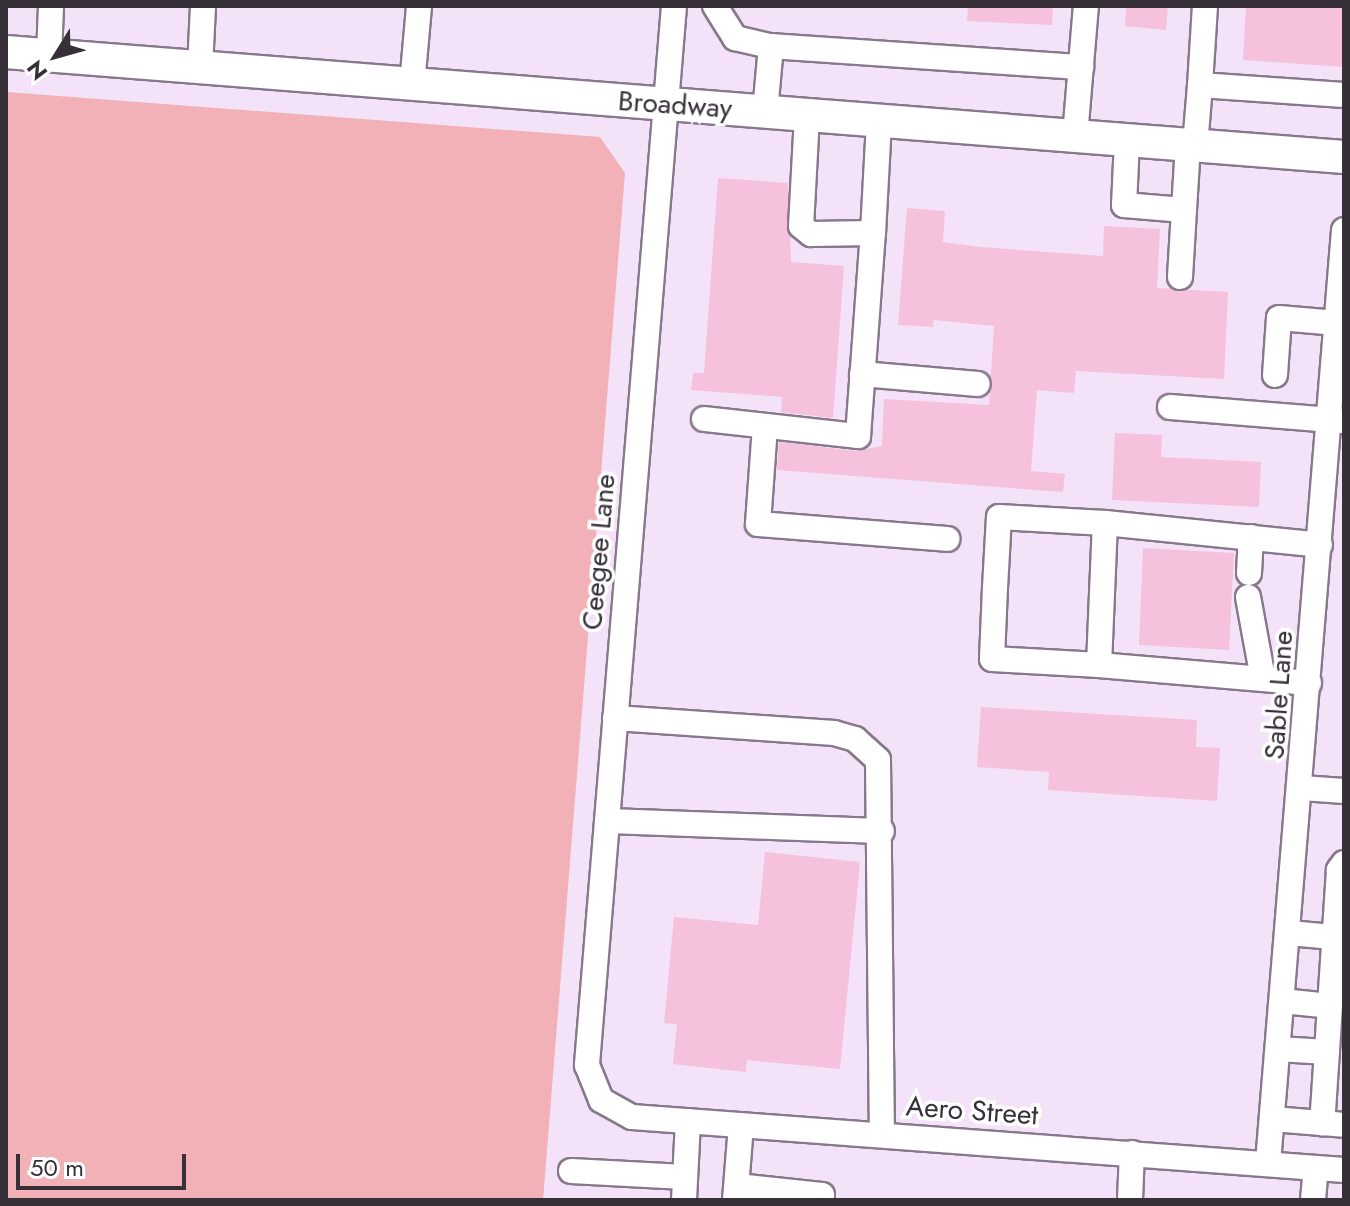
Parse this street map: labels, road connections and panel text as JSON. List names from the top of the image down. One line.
{"streets":{"main road":["Broadway"],"street":["Ceegee Lane","Sable Lane","Aero Street"]},"crossings":[["Broadway","Ceegee Lane"],["Ceegee Lane","Aero Street"],["Sable Lane","Aero Street"]],"scale_bar":"50 m","north":"bottom left"}
